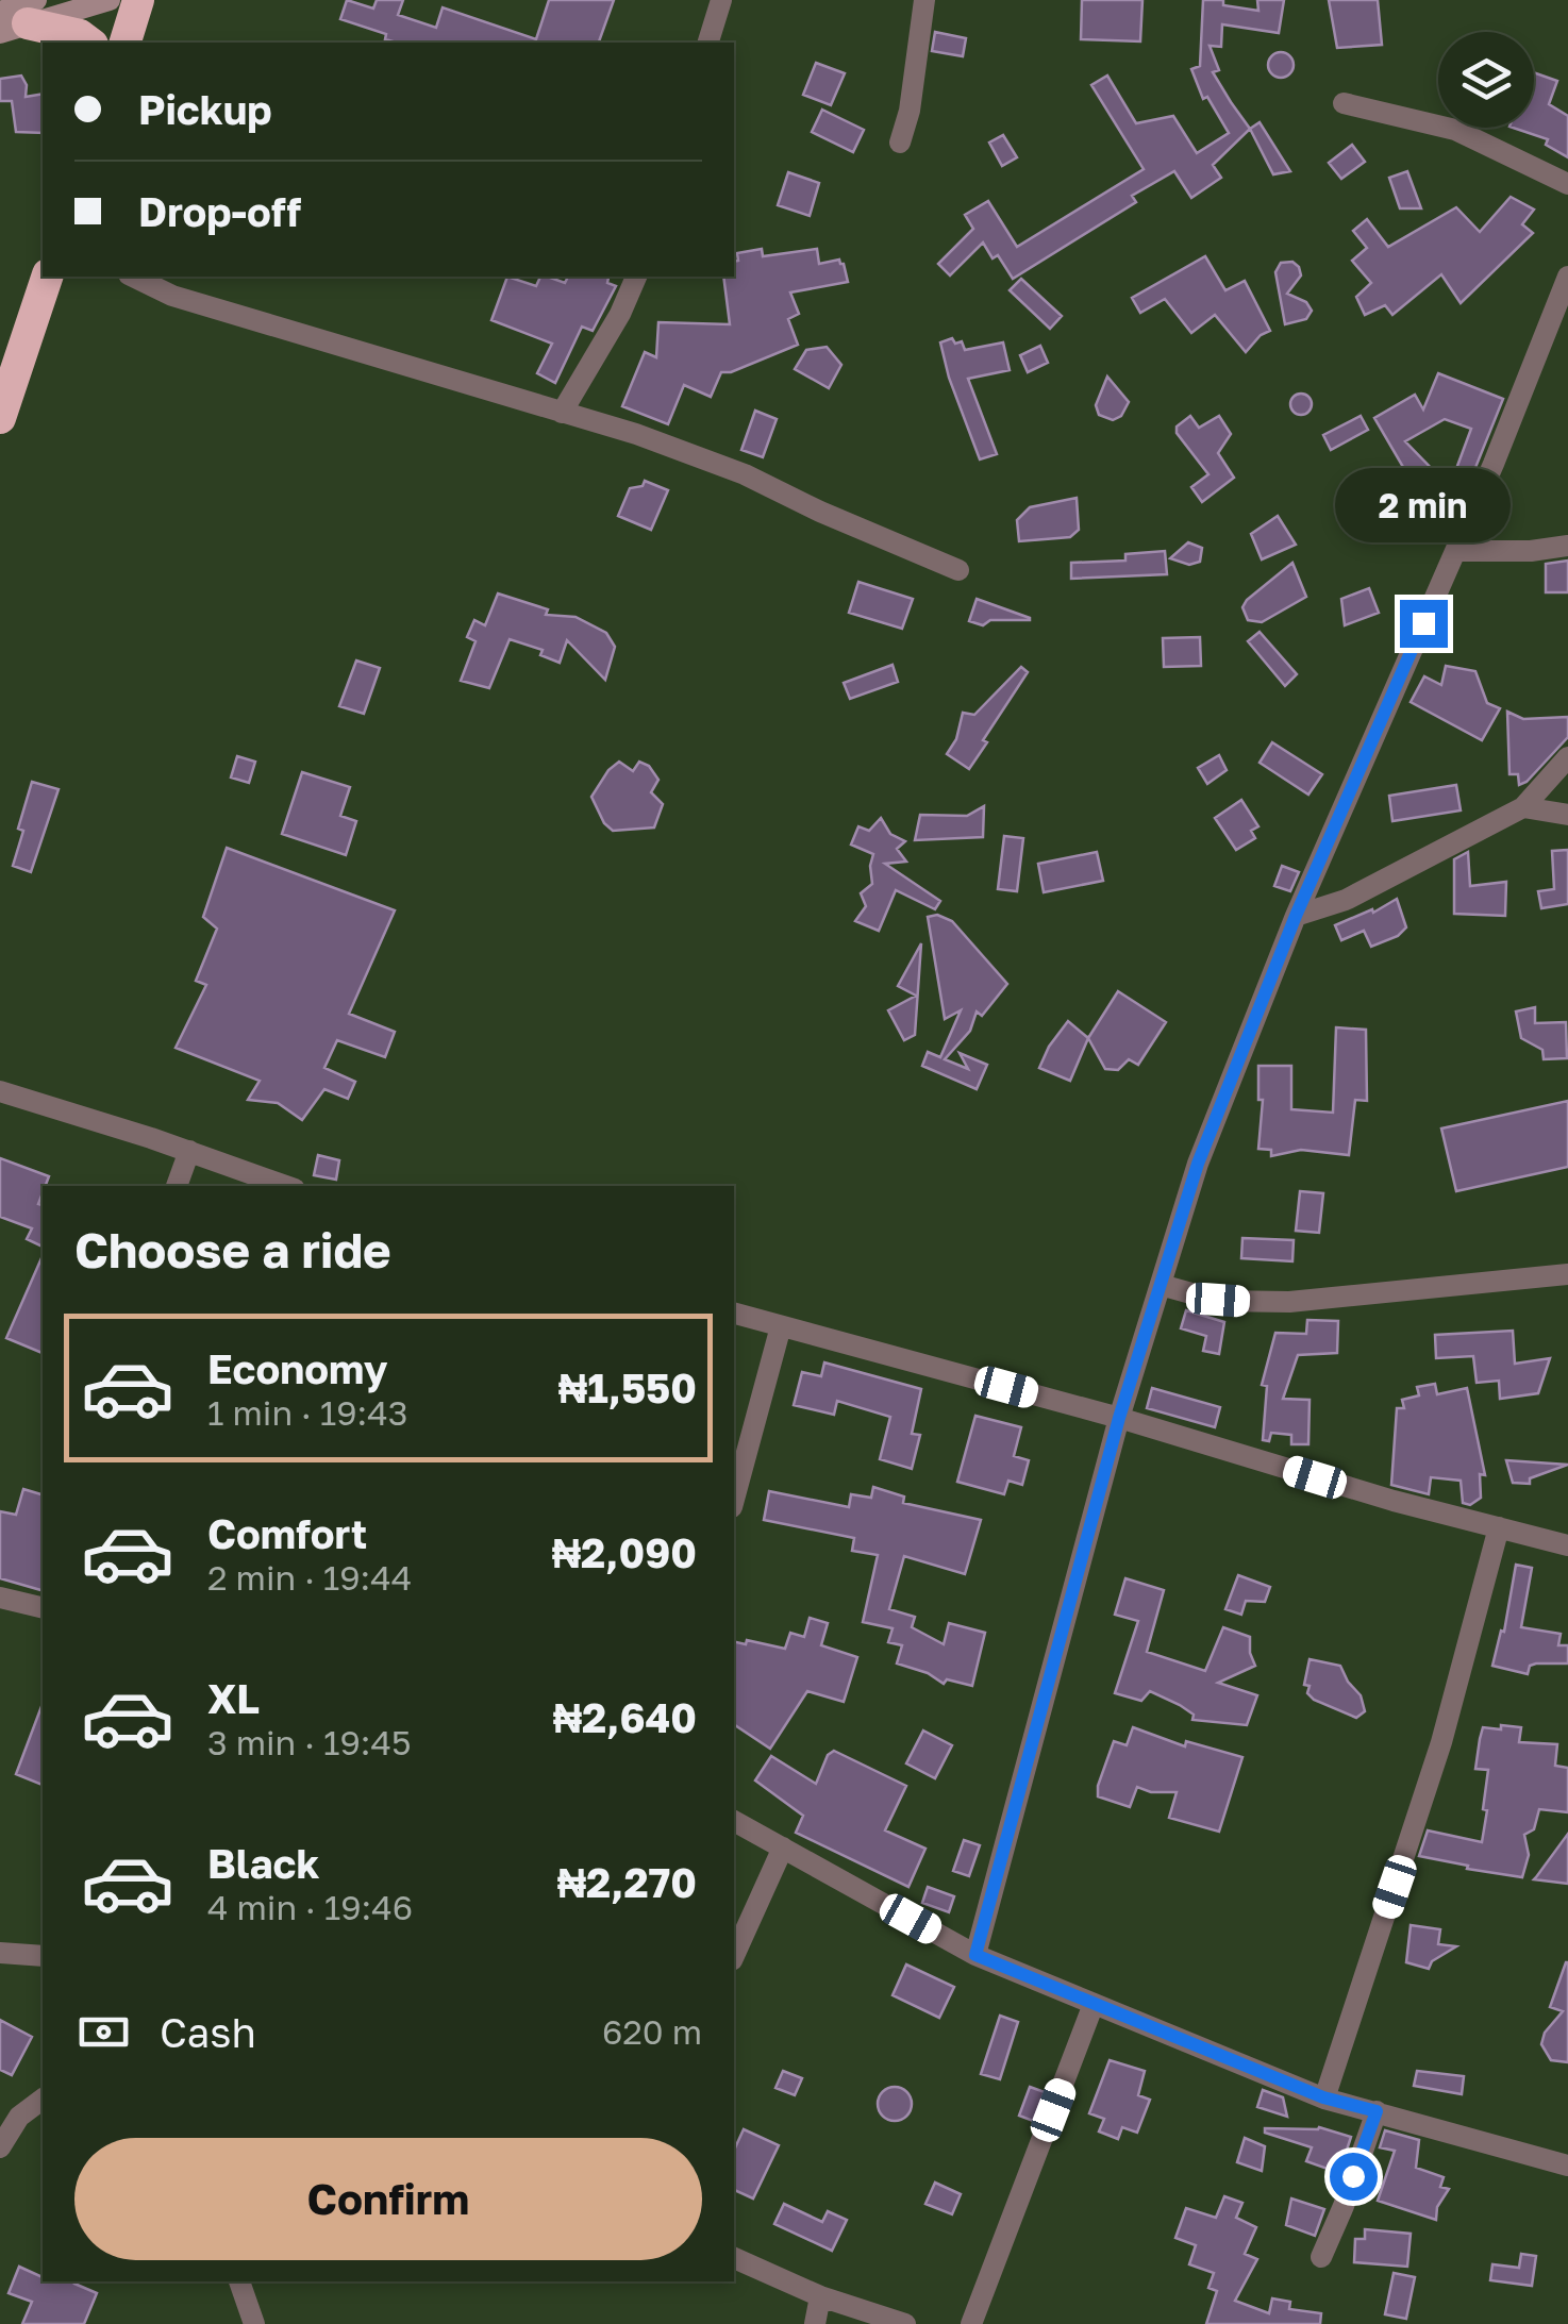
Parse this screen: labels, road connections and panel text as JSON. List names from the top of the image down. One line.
{"page":{"banner":["Pickup","Drop-off"],"bubble":"2 min","heading":"Choose a ride","list":[{"name":"Economy","note":"1 min · 19:43","value":"₦1,550"},{"name":"Comfort","note":"2 min · 19:44","value":"₦2,090"},{"name":"XL","note":"3 min · 19:45","value":"₦2,640"},{"name":"Black","note":"4 min · 19:46","value":"₦2,270"}],"pay":["Cash","620 m"],"buttons":"Confirm"}}
